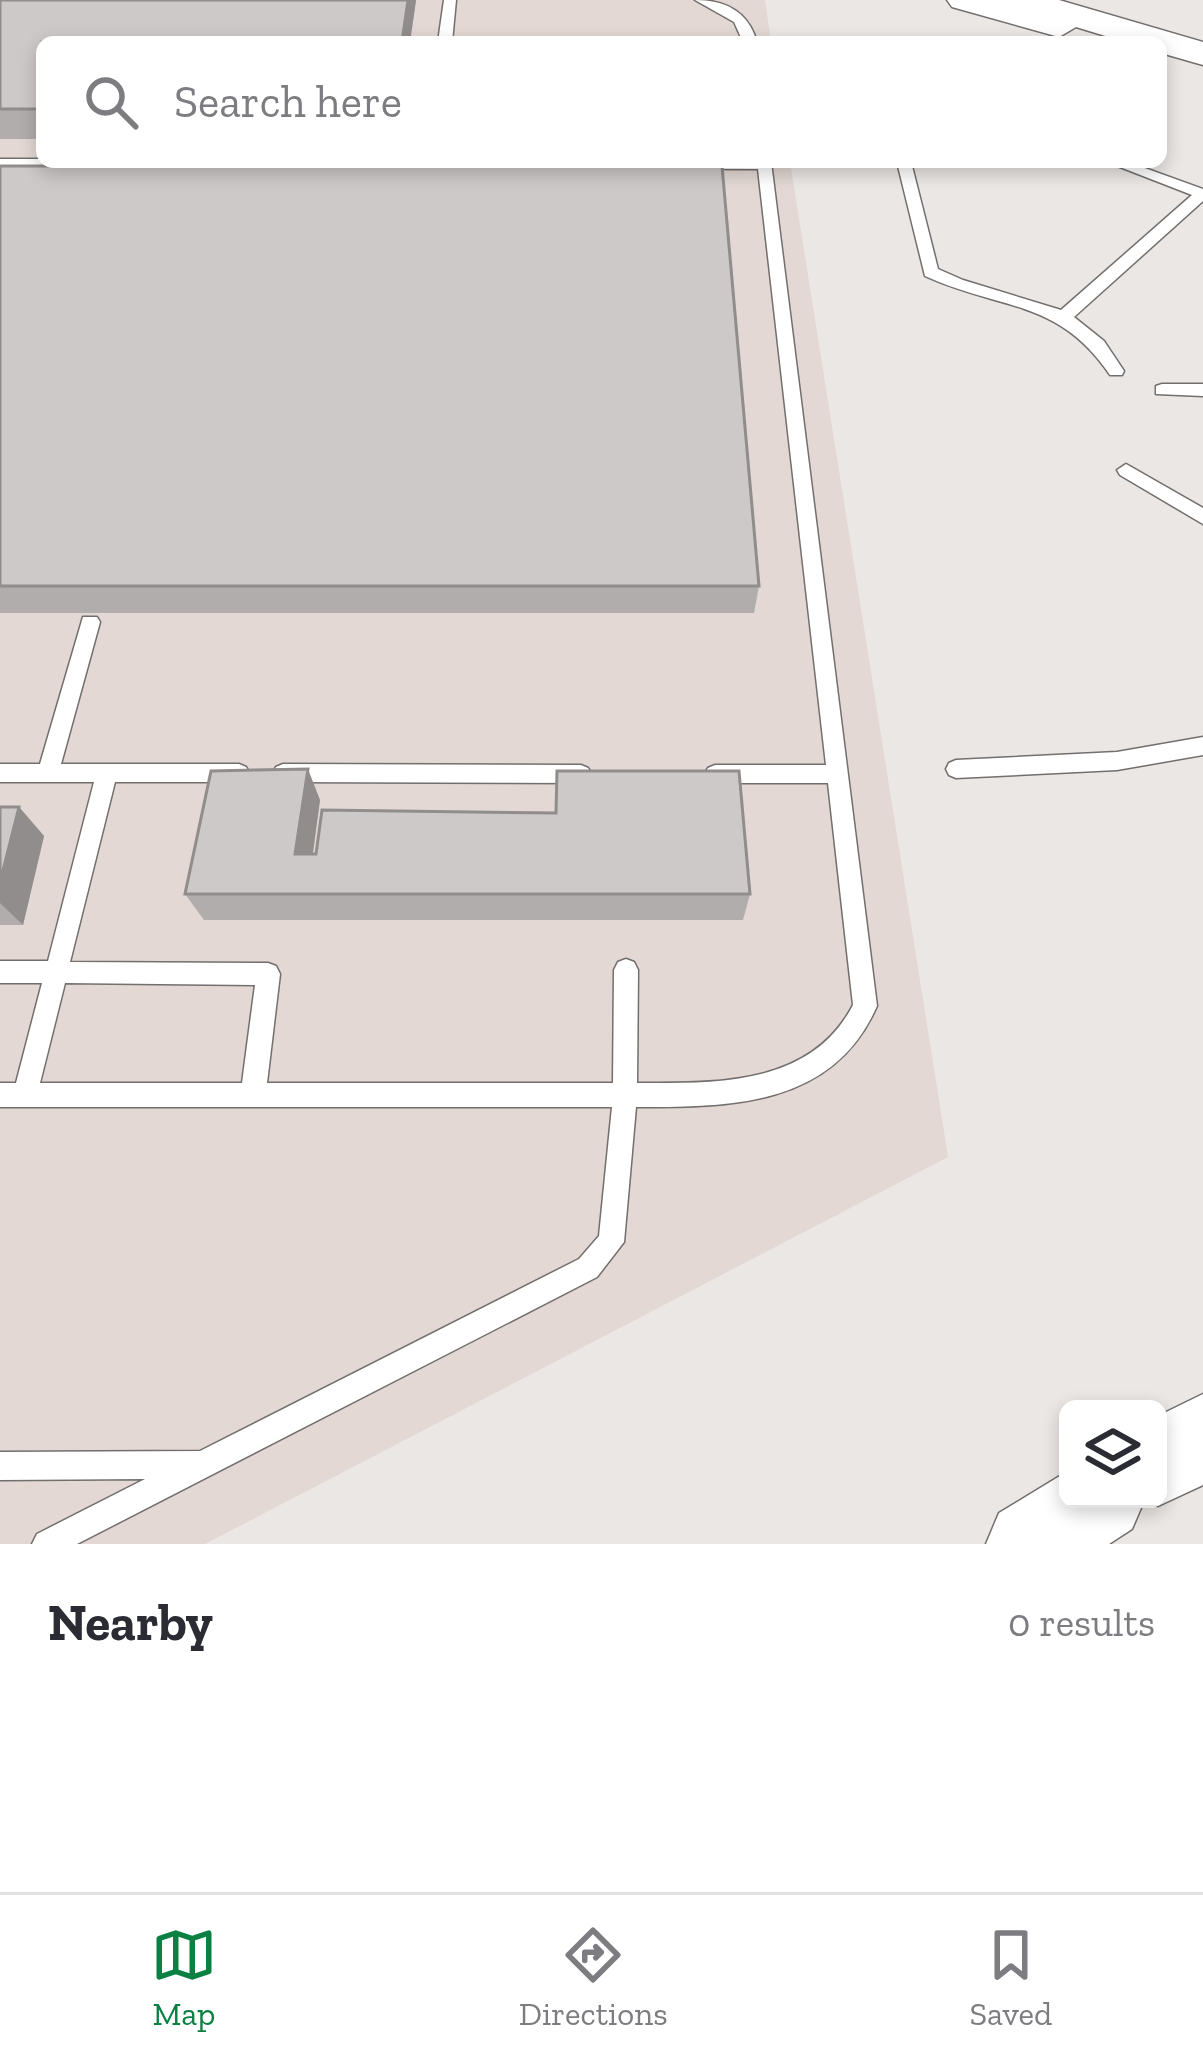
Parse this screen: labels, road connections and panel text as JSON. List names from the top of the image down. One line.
{"page":{"search":"Search here","heading":["Nearby","0 results"],"nav":["Map","Directions","Saved"]}}
